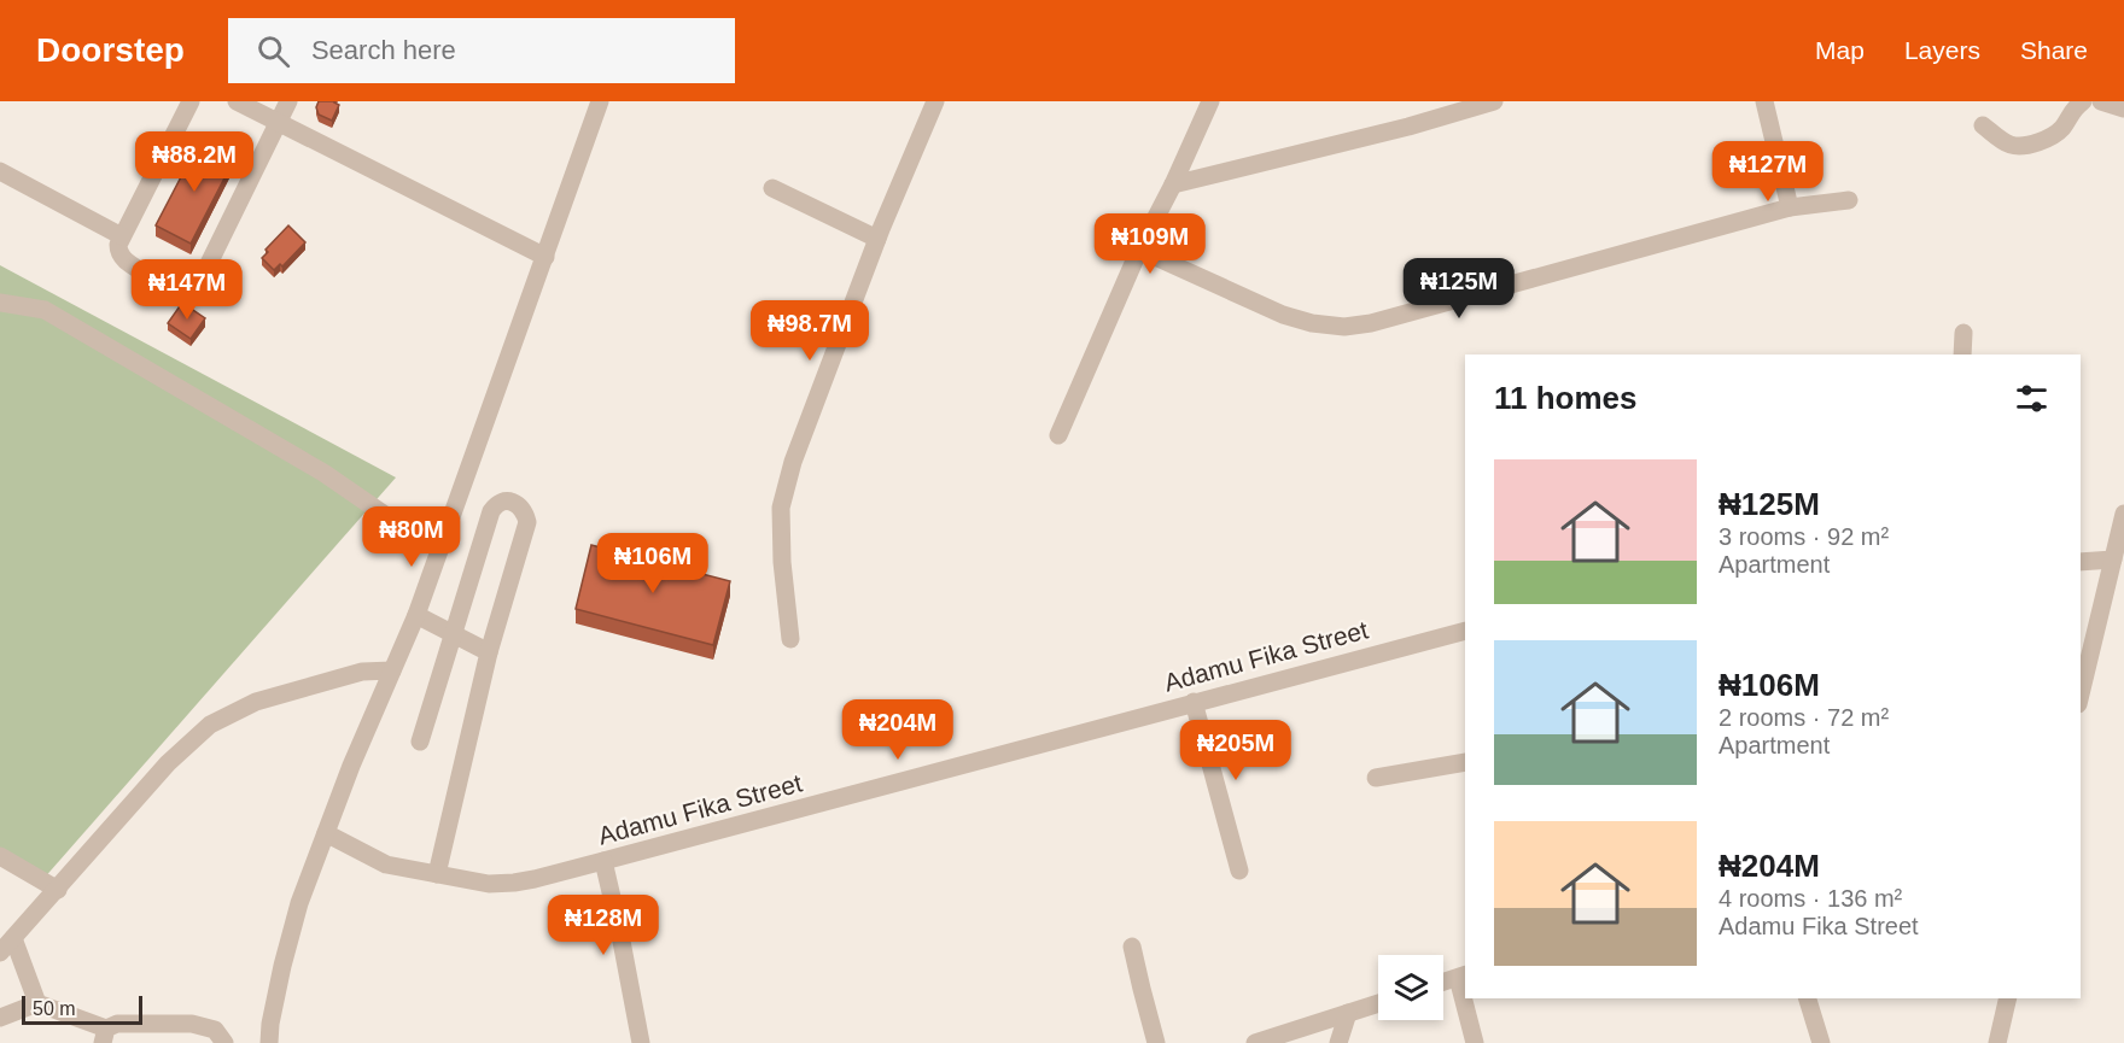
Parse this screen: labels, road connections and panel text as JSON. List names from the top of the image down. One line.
{"streets":{"street":["Adamu Fika Street"]},"scale_bar":"50 m","page":{"header":"Doorstep","search":"Search here","nav":["Map","Layers","Share"],"price":["₦88.2M","₦127M","₦109M","₦125M","₦147M","₦98.7M","₦80M","₦106M","₦204M","₦205M","₦128M"],"heading":"11 homes","list":[{"name":"₦125M","note":"3 rooms · 92 m² · Apartment"},{"name":"₦106M","note":"2 rooms · 72 m² · Apartment"},{"name":"₦204M","note":"4 rooms · 136 m² · Adamu Fika Street"}],"scale":"50 m"}}
